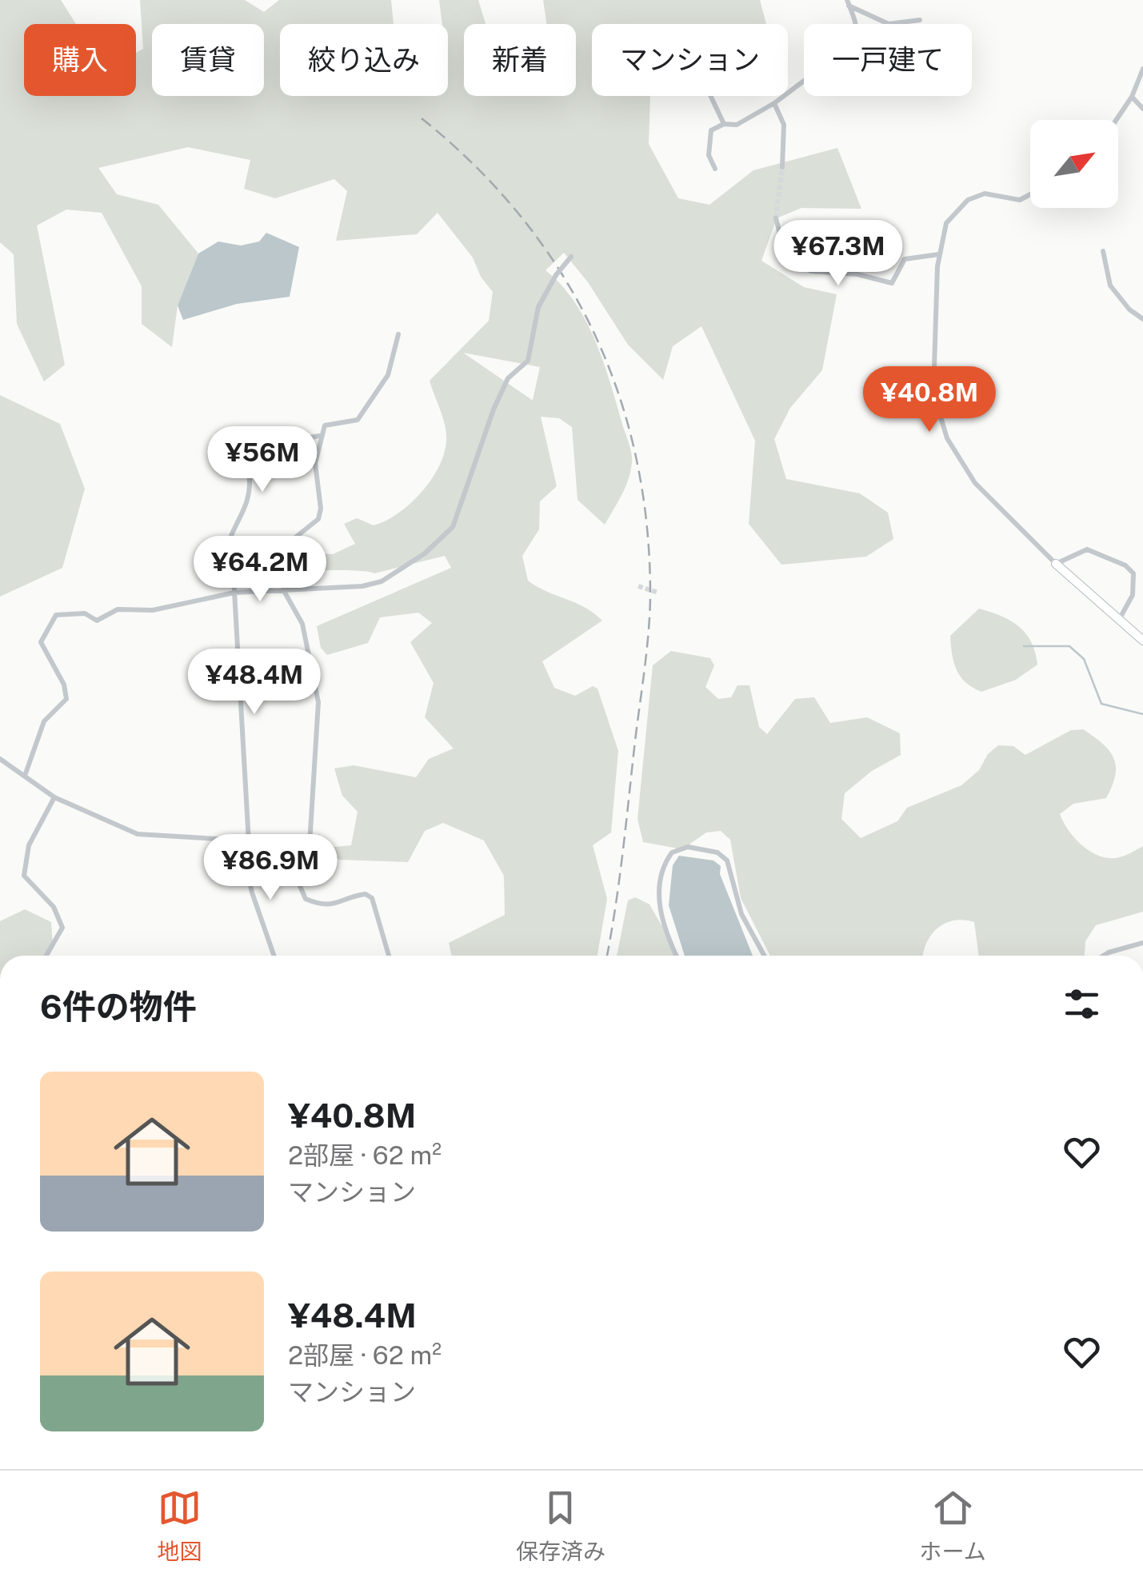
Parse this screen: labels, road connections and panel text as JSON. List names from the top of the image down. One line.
{"north":"top right","page":{"chip":["購入","賃貸","絞り込み","新着","マンション","一戸建て"],"price":["¥67.3M","¥40.8M","¥56M","¥64.2M","¥48.4M","¥86.9M"],"heading":"6件の物件","list":[{"name":"¥40.8M","note":"2部屋 · 62 m² · マンション"},{"name":"¥48.4M","note":"2部屋 · 62 m² · マンション"}],"tabs":["地図","保存済み","ホーム"]}}
